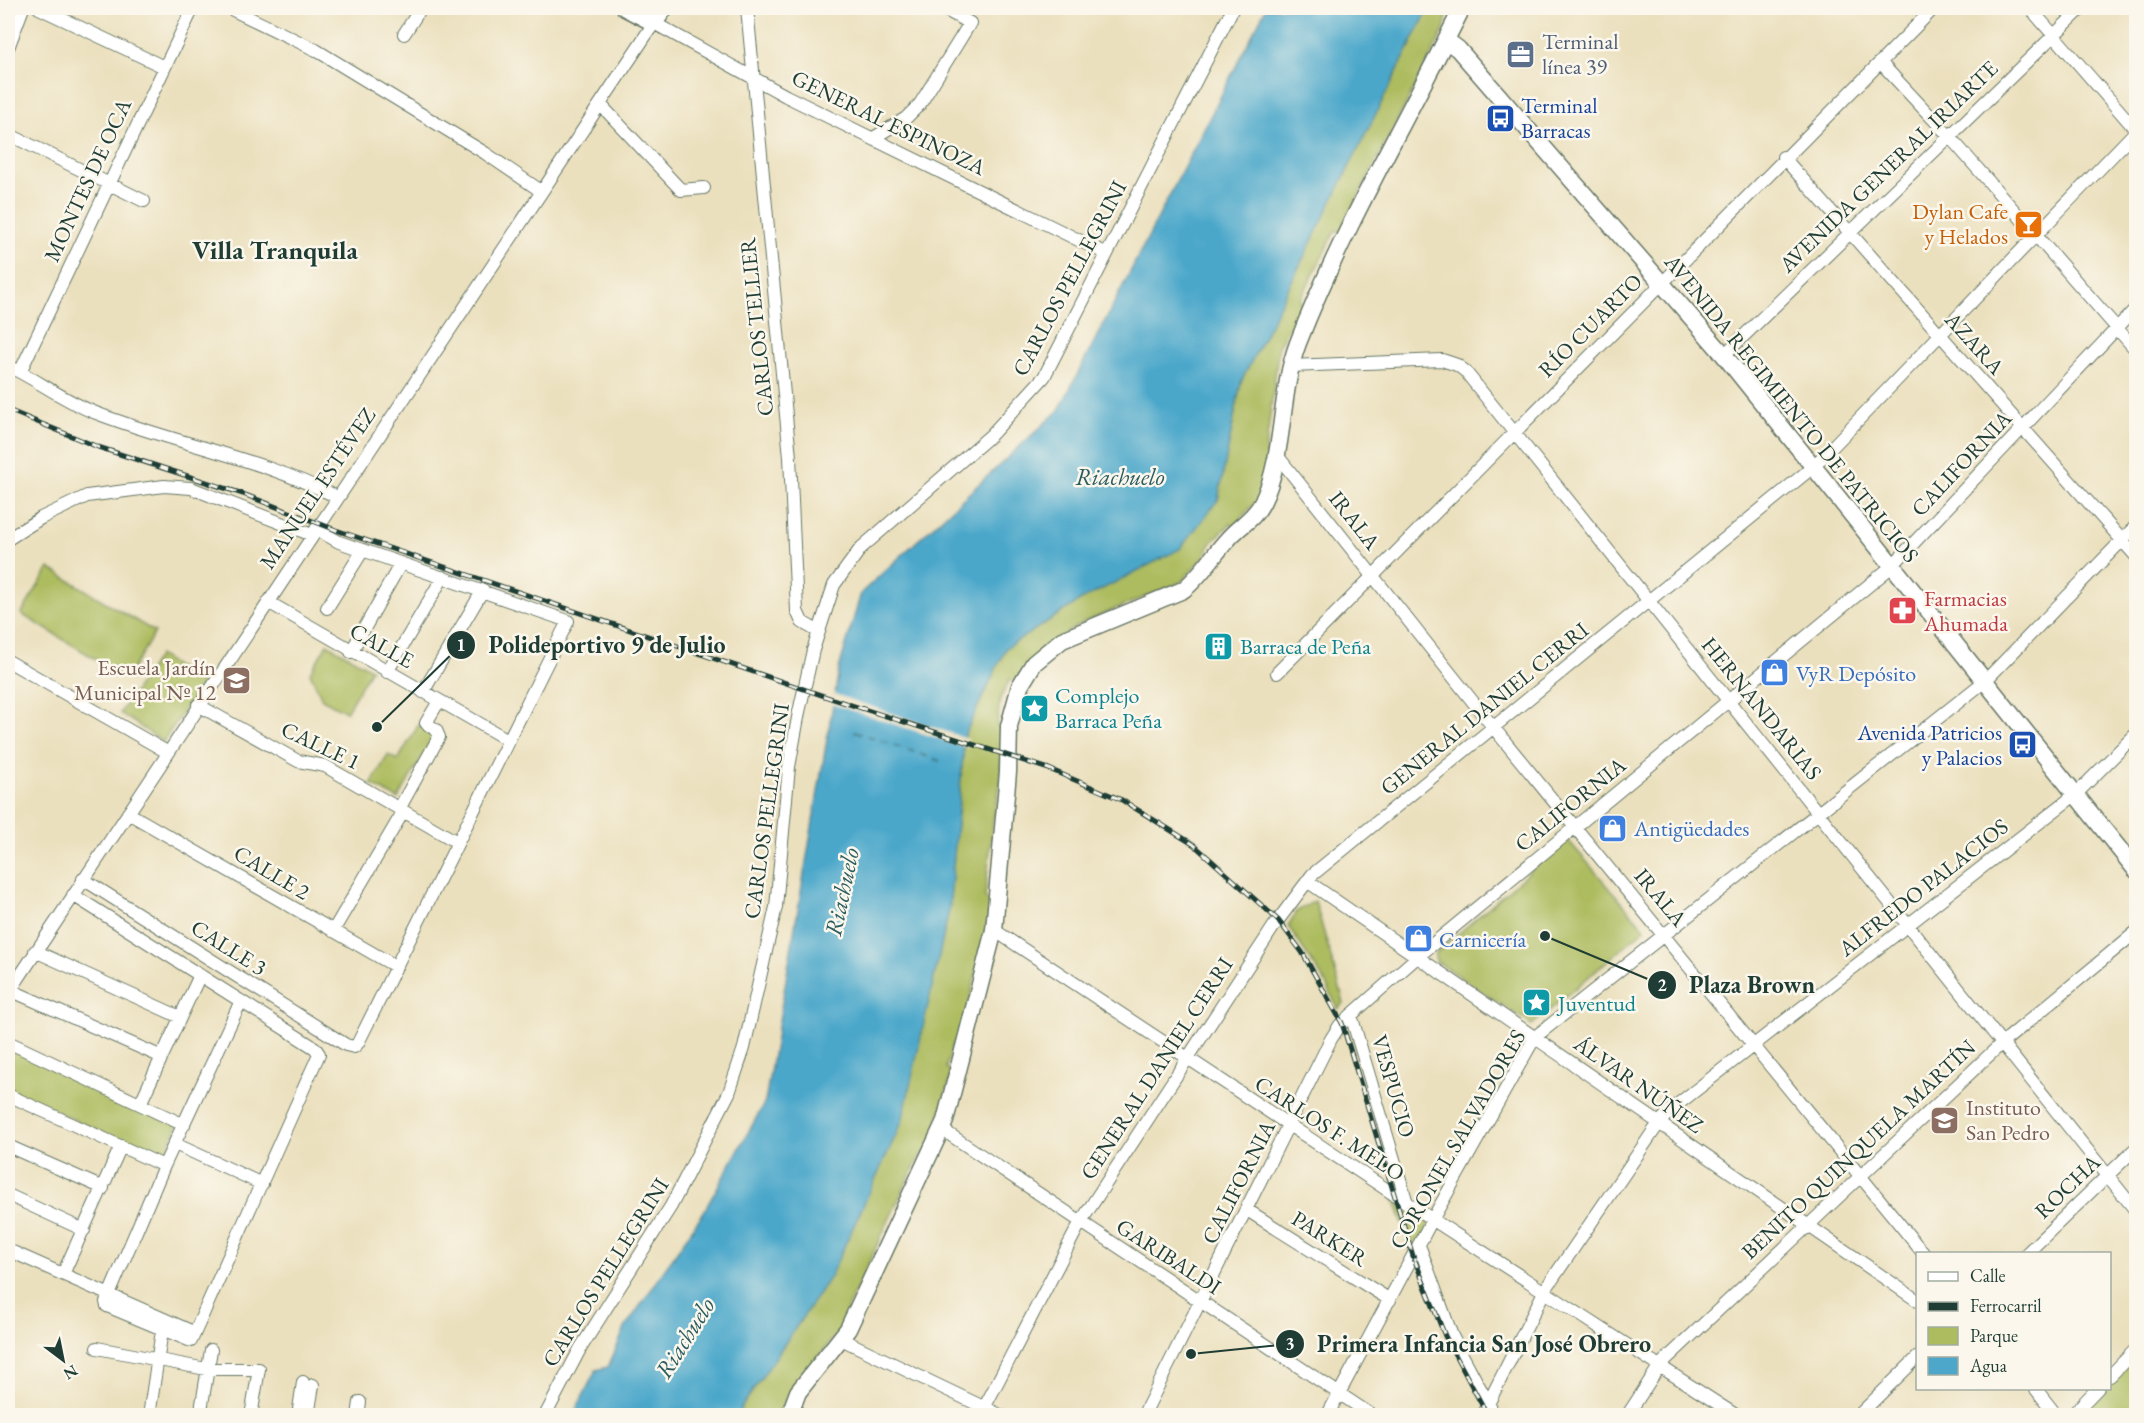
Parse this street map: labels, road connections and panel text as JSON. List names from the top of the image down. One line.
{"streets":{"main road":["AVENIDA REGIMIENTO DE PATRICIOS","MANUEL ESTÉVEZ"],"street":["GENERAL ESPINOZA","AVENIDA GENERAL IRIARTE","MONTES DE OCA","CARLOS PELLEGRINI","RÍO CUARTO","CARLOS TELLIER","AZARA","CALIFORNIA","IRALA","CALLE","GENERAL DANIEL CERRI","HERNANDARIAS","CALLE 1","CALLE 2","ALFREDO PALACIOS","CALLE 3","ÁLVAR NÚÑEZ","VESPUCIO","CARLOS F. MELO","CORONEL SALVADORES","BENITO QUINQUELA MARTÍN","ROCHA","PARKER","GARIBALDI"]},"crossings":[["GENERAL ESPINOZA","CARLOS PELLEGRINI"],["GENERAL ESPINOZA","CARLOS TELLIER"],["GENERAL ESPINOZA","MANUEL ESTÉVEZ"],["AVENIDA GENERAL IRIARTE","AZARA"],["AVENIDA GENERAL IRIARTE","AVENIDA REGIMIENTO DE PATRICIOS"],["CARLOS PELLEGRINI","CARLOS TELLIER"],["RÍO CUARTO","AZARA"],["RÍO CUARTO","AVENIDA REGIMIENTO DE PATRICIOS"],["RÍO CUARTO","IRALA"],["RÍO CUARTO","HERNANDARIAS"],["AZARA","CALIFORNIA"],["AZARA","GENERAL DANIEL CERRI"],["AZARA","CORONEL SALVADORES"],["AVENIDA REGIMIENTO DE PATRICIOS","CALIFORNIA"],["AVENIDA REGIMIENTO DE PATRICIOS","GENERAL DANIEL CERRI"],["AVENIDA REGIMIENTO DE PATRICIOS","ALFREDO PALACIOS"],["AVENIDA REGIMIENTO DE PATRICIOS","CORONEL SALVADORES"],["CALIFORNIA","IRALA"],["CALIFORNIA","HERNANDARIAS"],["CALIFORNIA","ÁLVAR NÚÑEZ"],["CALIFORNIA","VESPUCIO"],["CALIFORNIA","CARLOS F. MELO"],["CALIFORNIA","PARKER"],["CALIFORNIA","GARIBALDI"],["MANUEL ESTÉVEZ","CALLE"],["MANUEL ESTÉVEZ","CALLE 1"],["MANUEL ESTÉVEZ","CALLE 2"],["MANUEL ESTÉVEZ","CALLE 3"],["IRALA","GENERAL DANIEL CERRI"],["IRALA","ALFREDO PALACIOS"],["IRALA","CORONEL SALVADORES"],["IRALA","BENITO QUINQUELA MARTÍN"],["GENERAL DANIEL CERRI","HERNANDARIAS"],["GENERAL DANIEL CERRI","ÁLVAR NÚÑEZ"],["GENERAL DANIEL CERRI","CARLOS F. MELO"],["GENERAL DANIEL CERRI","GARIBALDI"],["HERNANDARIAS","ALFREDO PALACIOS"],["HERNANDARIAS","CORONEL SALVADORES"],["HERNANDARIAS","BENITO QUINQUELA MARTÍN"],["HERNANDARIAS","ROCHA"],["CALLE 2","CALLE 3"],["ALFREDO PALACIOS","ÁLVAR NÚÑEZ"],["ALFREDO PALACIOS","CARLOS F. MELO"],["ÁLVAR NÚÑEZ","CORONEL SALVADORES"],["ÁLVAR NÚÑEZ","BENITO QUINQUELA MARTÍN"],["VESPUCIO","CARLOS F. MELO"],["CARLOS F. MELO","CORONEL SALVADORES"],["CARLOS F. MELO","BENITO QUINQUELA MARTÍN"],["CORONEL SALVADORES","PARKER"],["CORONEL SALVADORES","GARIBALDI"]],"districts":["Villa Tranquila"],"water":["Riachuelo"],"places":{"office":["Terminal línea 39"],"bus stop":["Terminal Barracas","Avenida Patricios y Palacios"],"bar":["Dylan Cafe y Helados"],"pharmacy":["Farmacias Ahumada"],"building":["Barraca de Peña"],"shop":["VyR Depósito","Antigüedades","Carnicería"],"school or university":["Escuela Jardín Municipal Nº 12","Instituto San Pedro"],"place":["Complejo Barraca Peña","Juventud"],"other":["Polideportivo 9 de Julio","Plaza Brown","Primera Infancia San José Obrero"]},"legend":["Calle","Ferrocarril","Parque","Agua"],"north":"bottom right"}
